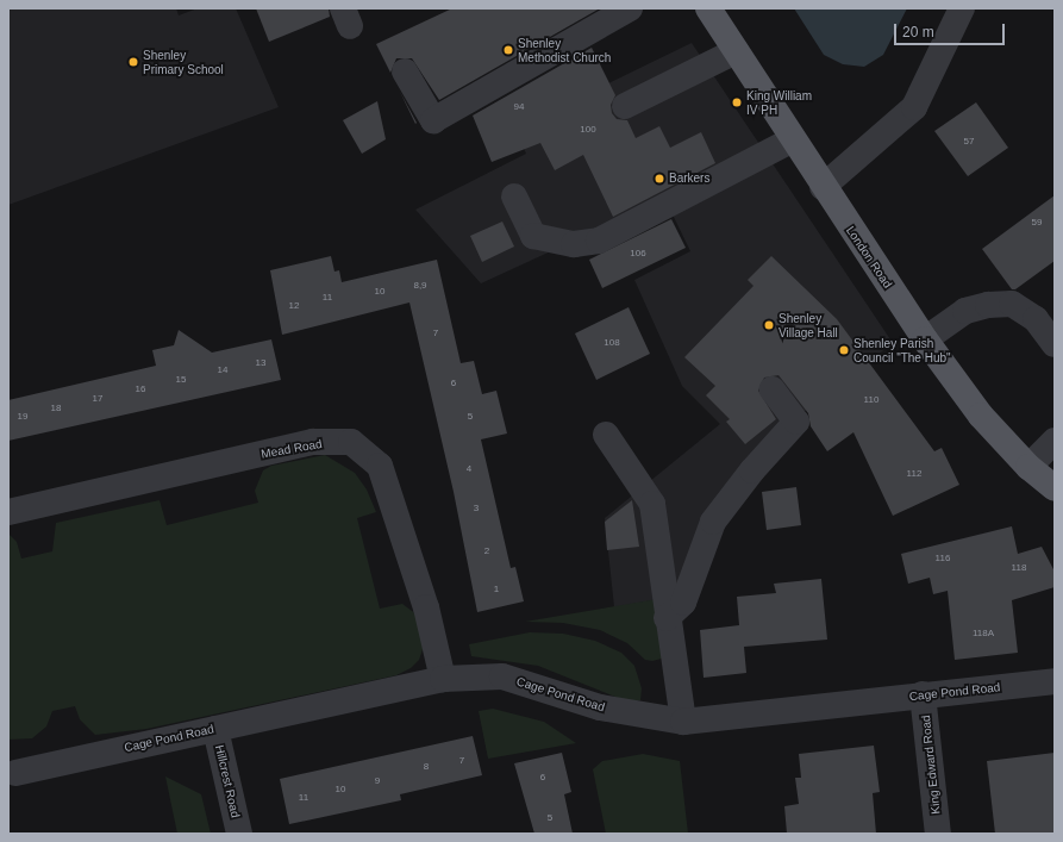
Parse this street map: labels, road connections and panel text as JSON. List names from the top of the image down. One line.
{"streets":{"main road":["London Road"],"street":["Mead Road","Cage Pond Road","King Edward Road","Hillcrest Road"]},"crossings":[["Mead Road","Cage Pond Road"],["Cage Pond Road","King Edward Road"],["Cage Pond Road","Hillcrest Road"]],"places":["Shenley Methodist Church","Shenley Primary School","King William IV PH","Barkers","Shenley Village Hall","Shenley Parish Council \"The Hub\""],"house_numbers":["94","100","57","59","106","8,9","10","11","12","7","108","13","14","15","6","16","17","110","18","19","5","4","112","3","2","116","118","1","118A","7","8","6","9","10","11","5"],"scale_bar":"20 m"}
